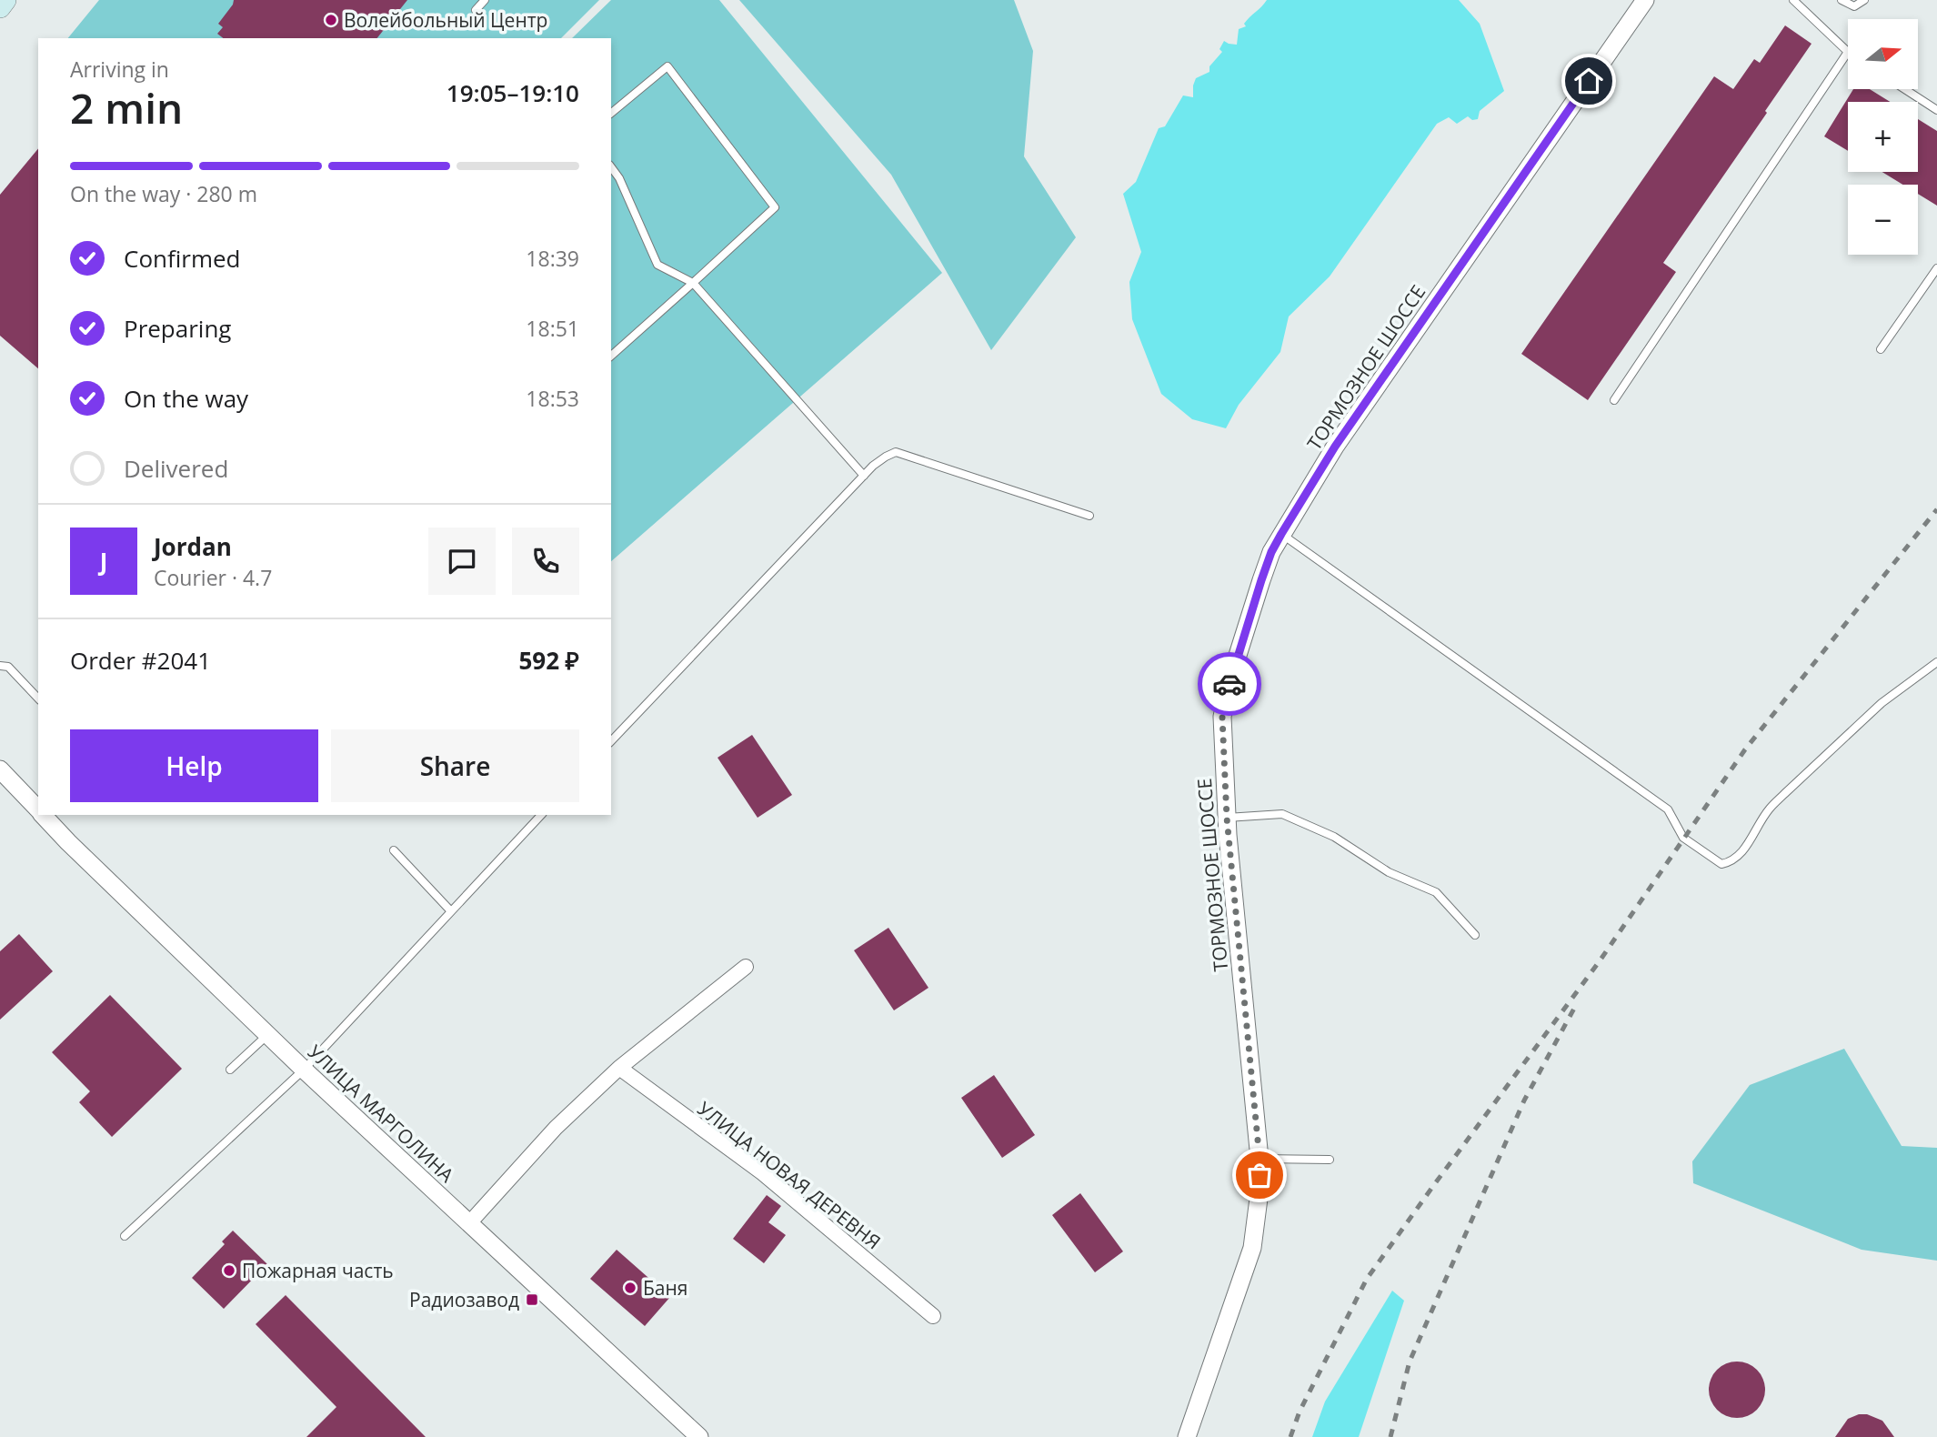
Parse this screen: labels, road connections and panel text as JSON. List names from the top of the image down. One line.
{"streets":{"street":["ТОРМОЗНОЕ ШОССЕ","УЛИЦА МАРГОЛИНА","УЛИЦА НОВАЯ ДЕРЕВНЯ"]},"places":{"other":["Волейбольный Центр","Пожарная часть","Баня"],"transit":["Радиозавод"]},"north":"right","page":{"map_buttons":["+","−"],"heading":["2 min","Arriving in","19:05–19:10"],"panel":["Jordan","Courier · 4.7","Order #2041","592 ₽"],"bar":"On the way · 280 m","list":[["Confirmed","18:39"],["Preparing","18:51"],["On the way","18:53"],"Delivered"],"round":"J","buttons":["Help","Share"]}}
